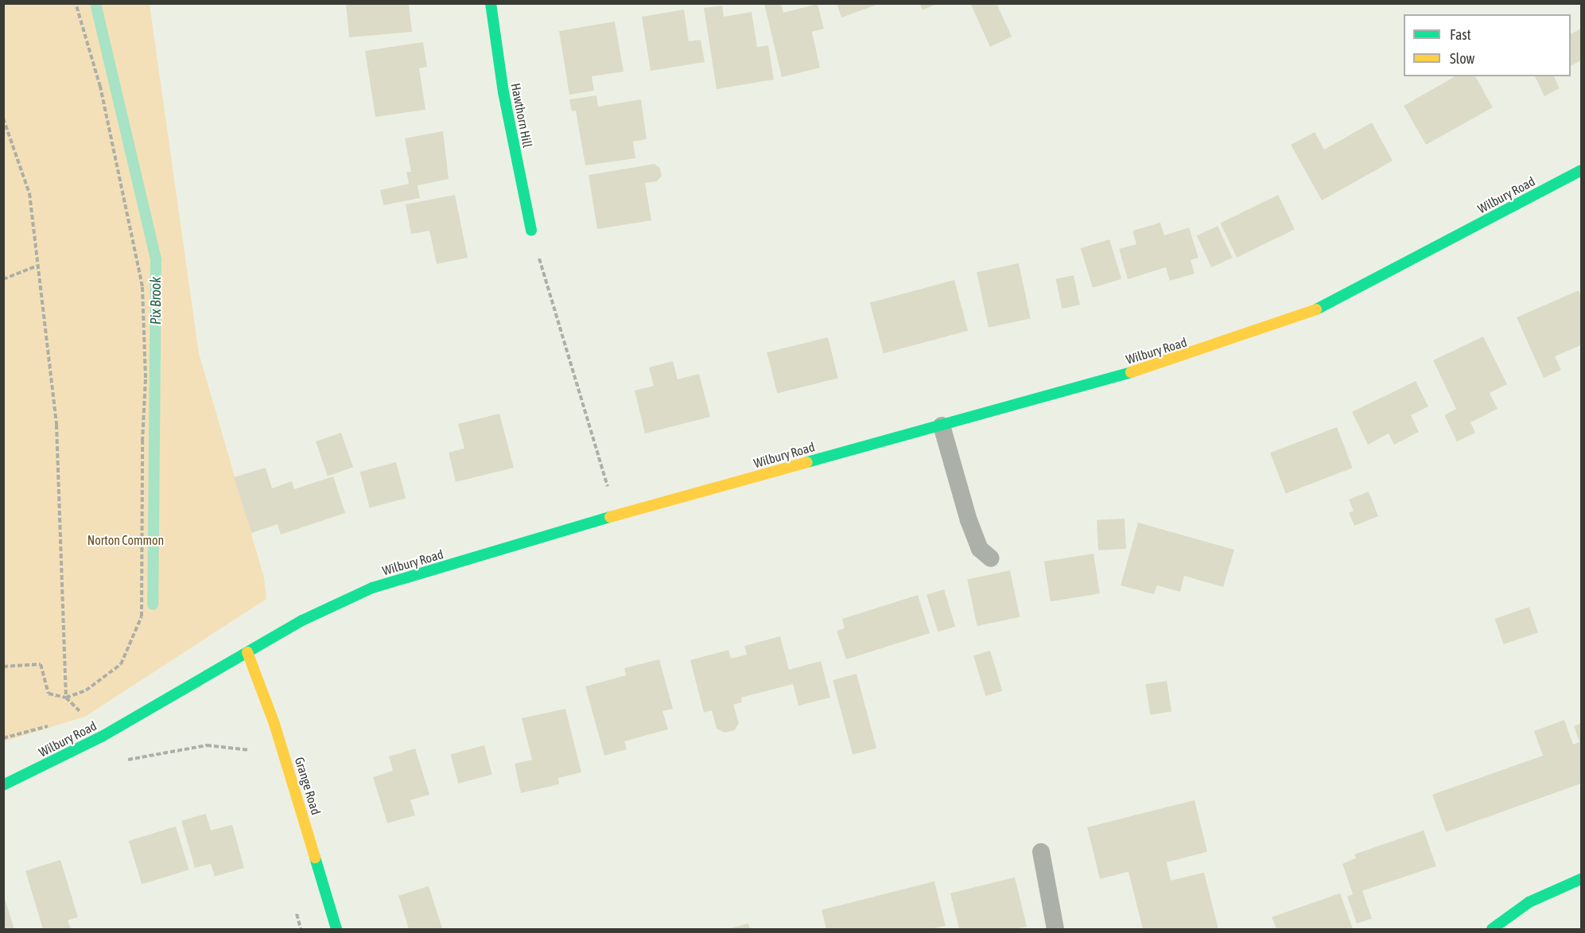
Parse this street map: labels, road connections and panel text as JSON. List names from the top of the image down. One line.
{"streets":{"street":["Hawthorn Hill","Wilbury Road","Grange Road"]},"crossings":[["Wilbury Road","Grange Road"]],"water":["Pix Brook"],"parks":["Norton Common"],"legend":["Fast","Slow"]}
